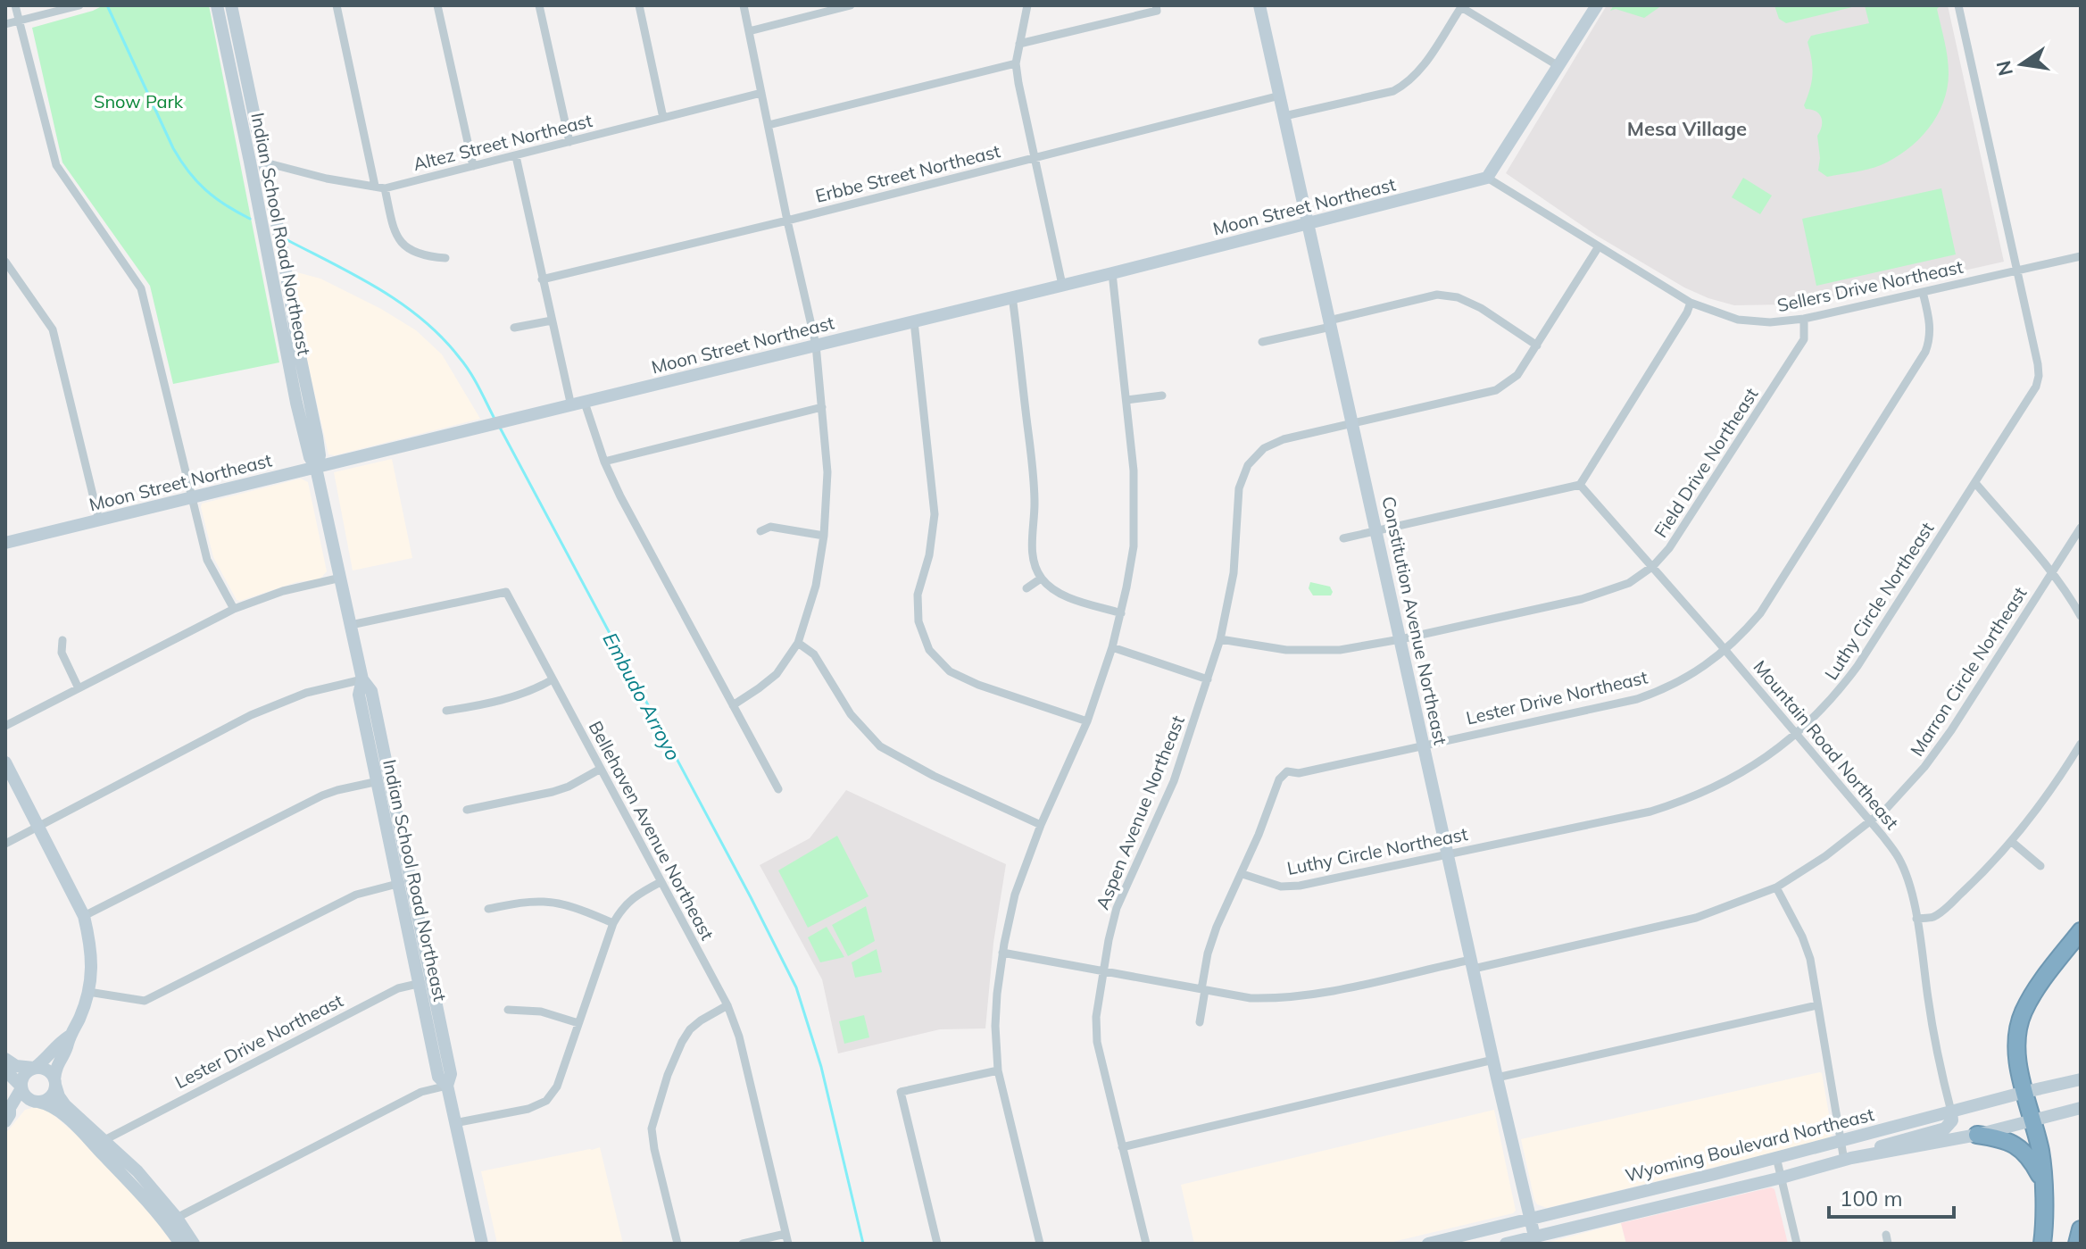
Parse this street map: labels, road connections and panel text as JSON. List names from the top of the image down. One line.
{"streets":{"street":["Altez Street Northeast","Erbbe Street Northeast","Moon Street Northeast","Indian School Road Northeast","Sellers Drive Northeast","Field Drive Northeast","Luthy Circle Northeast","Constitution Avenue Northeast","Marron Circle Northeast","Lester Drive Northeast","Mountain Road Northeast","Aspen Avenue Northeast","Bellehaven Avenue Northeast","Wyoming Boulevard Northeast"]},"crossings":[["Altez Street Northeast","Indian School Road Northeast"],["Erbbe Street Northeast","Constitution Avenue Northeast"],["Moon Street Northeast","Indian School Road Northeast"],["Moon Street Northeast","Sellers Drive Northeast"],["Moon Street Northeast","Constitution Avenue Northeast"],["Indian School Road Northeast","Lester Drive Northeast"],["Indian School Road Northeast","Bellehaven Avenue Northeast"],["Sellers Drive Northeast","Field Drive Northeast"],["Sellers Drive Northeast","Luthy Circle Northeast"],["Sellers Drive Northeast","Lester Drive Northeast"],["Sellers Drive Northeast","Aspen Avenue Northeast"],["Field Drive Northeast","Constitution Avenue Northeast"],["Field Drive Northeast","Mountain Road Northeast"],["Field Drive Northeast","Aspen Avenue Northeast"],["Luthy Circle Northeast","Constitution Avenue Northeast"],["Luthy Circle Northeast","Lester Drive Northeast"],["Luthy Circle Northeast","Mountain Road Northeast"],["Constitution Avenue Northeast","Marron Circle Northeast"],["Constitution Avenue Northeast","Lester Drive Northeast"],["Constitution Avenue Northeast","Aspen Avenue Northeast"],["Constitution Avenue Northeast","Wyoming Boulevard Northeast"],["Marron Circle Northeast","Lester Drive Northeast"],["Marron Circle Northeast","Mountain Road Northeast"],["Marron Circle Northeast","Aspen Avenue Northeast"],["Lester Drive Northeast","Mountain Road Northeast"],["Mountain Road Northeast","Wyoming Boulevard Northeast"]],"districts":["Mesa Village"],"water":["Embudo Arroyo"],"parks":["Snow Park"],"scale_bar":"100 m","north":"left"}
